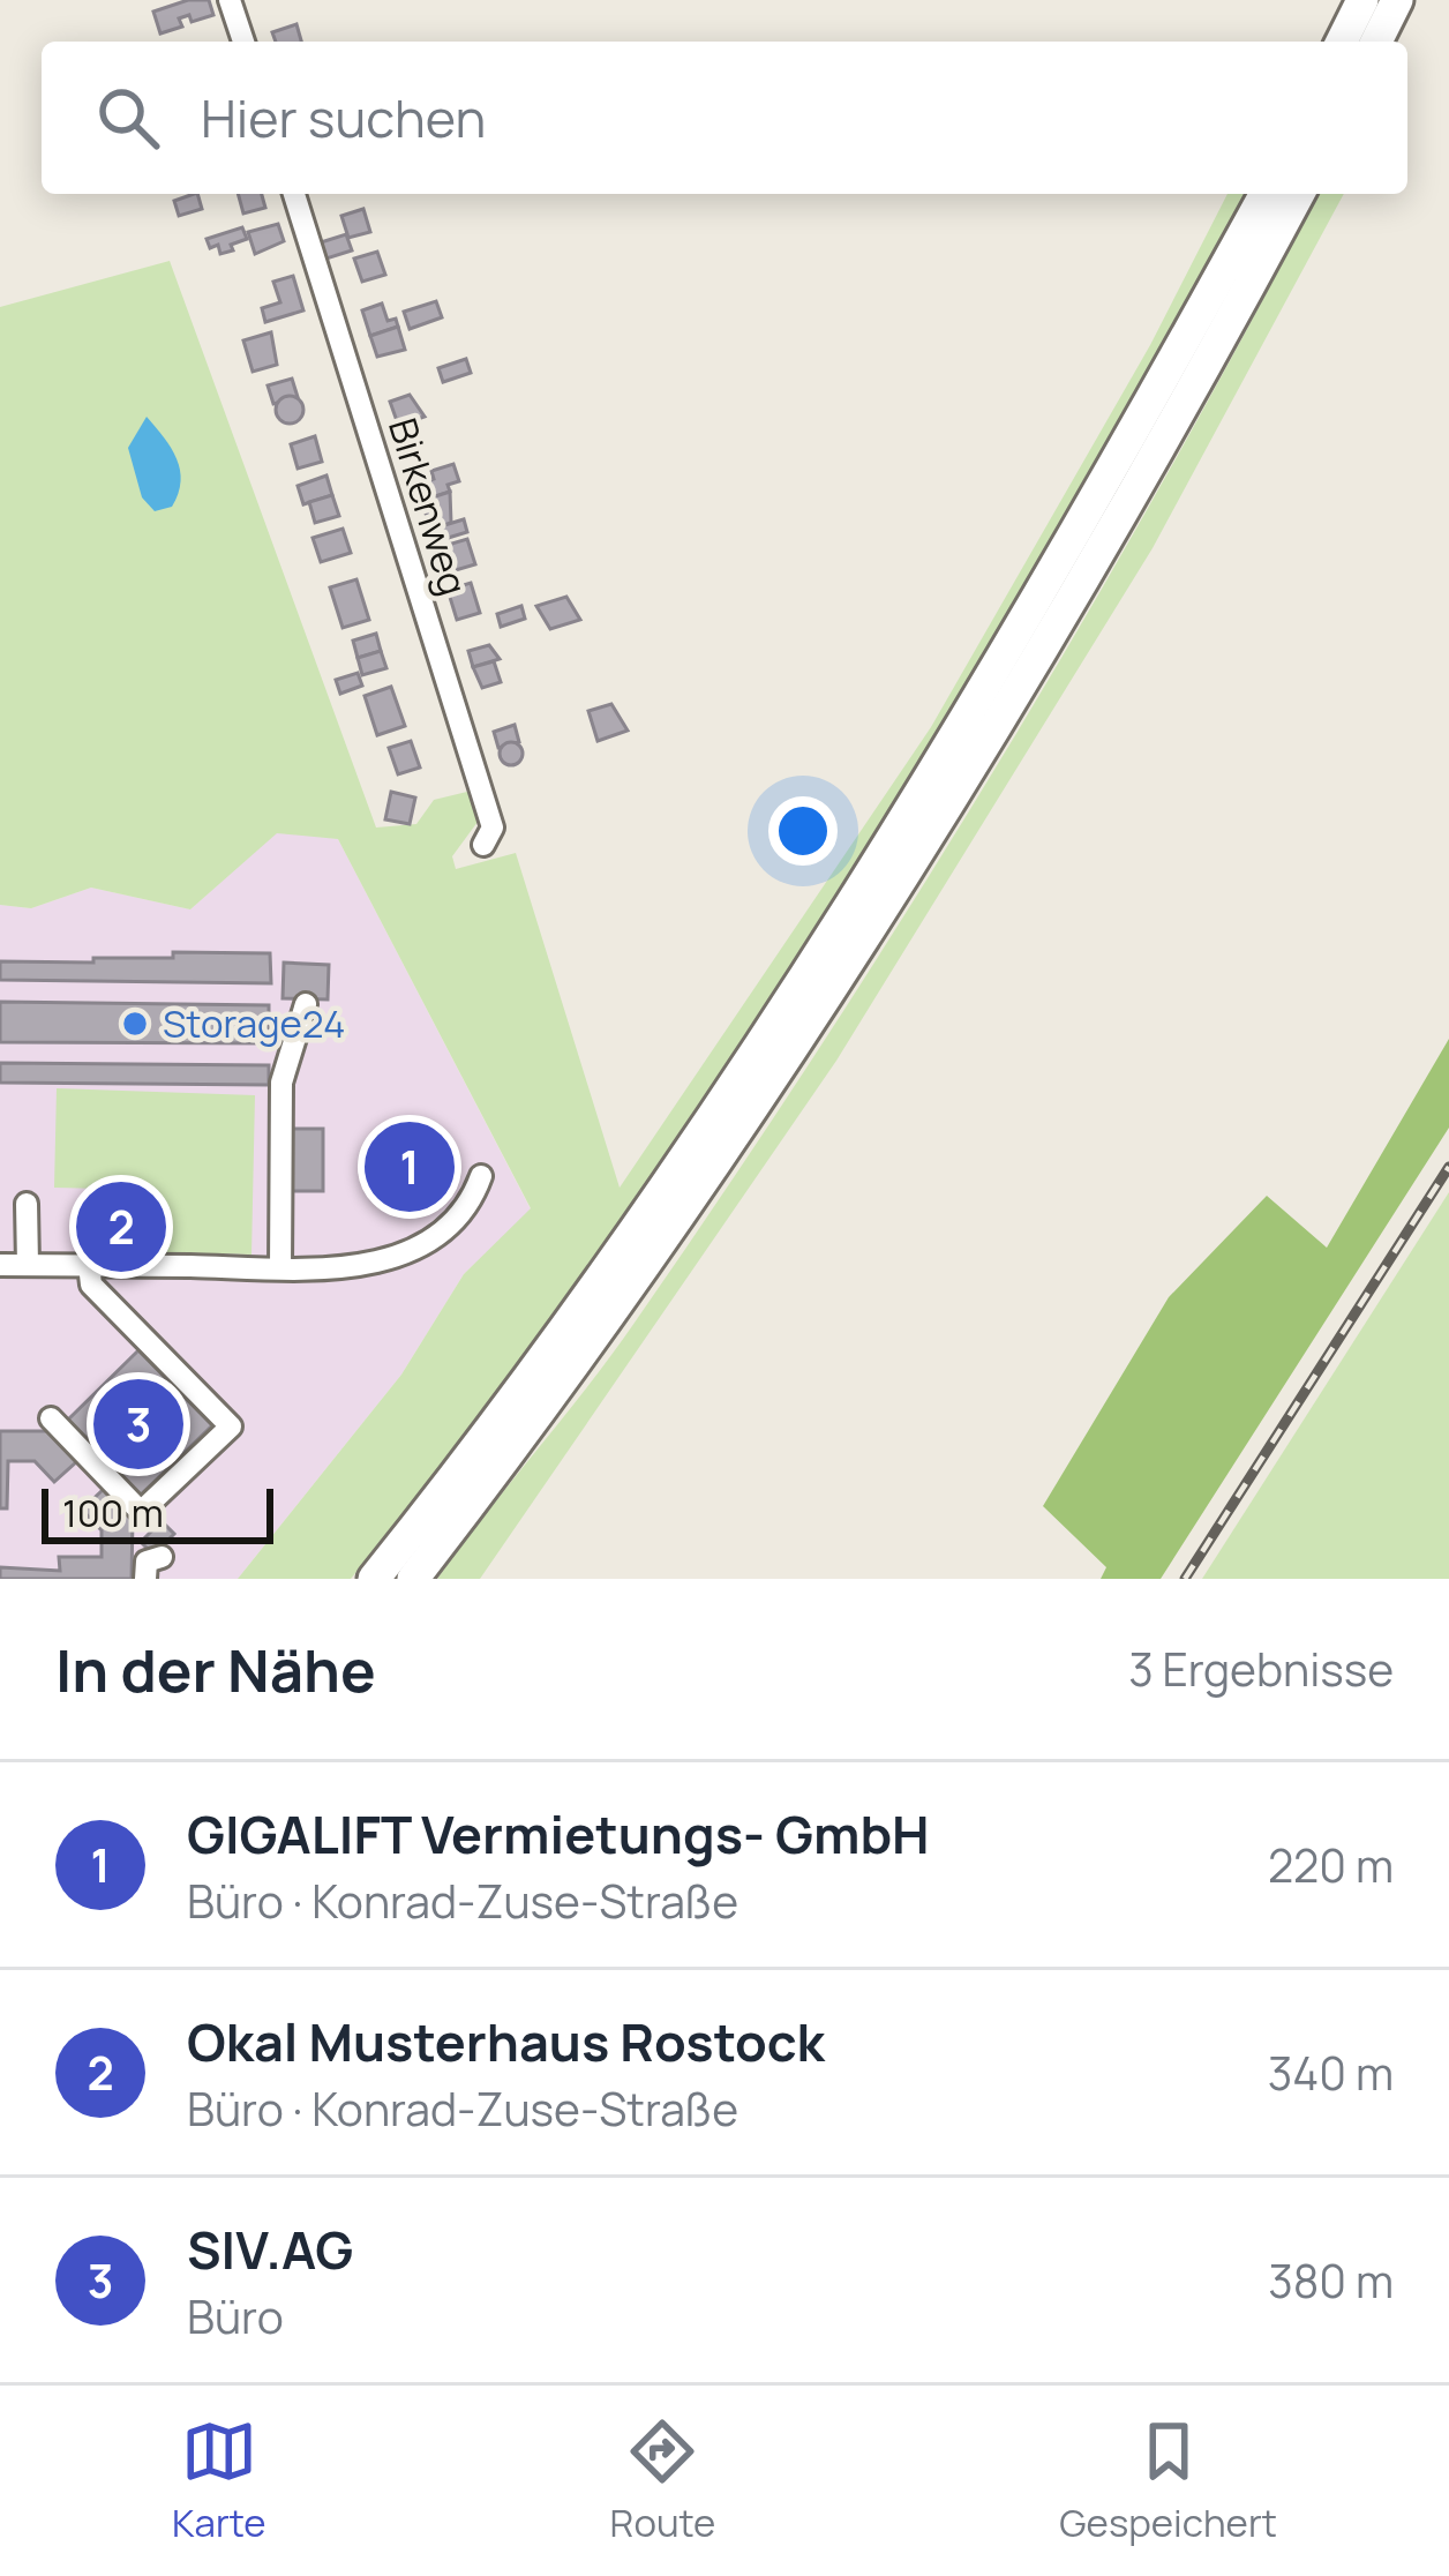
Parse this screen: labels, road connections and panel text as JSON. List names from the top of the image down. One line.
{"streets":{"street":["Birkenweg"]},"places":["Storage24"],"scale_bar":"100 m","page":{"search":"Hier suchen","pins":["1","2","3"],"scale":"100 m","heading":["In der Nähe","3 Ergebnisse"],"list":[{"mark":"1","name":"GIGALIFT Vermietungs- GmbH","note":"Büro · Konrad-Zuse-Straße","value":"220 m"},{"mark":"2","name":"Okal Musterhaus Rostock","note":"Büro · Konrad-Zuse-Straße","value":"340 m"},{"mark":"3","name":"SIV.AG","note":"Büro","value":"380 m"}],"nav":["Karte","Route","Gespeichert"]}}
